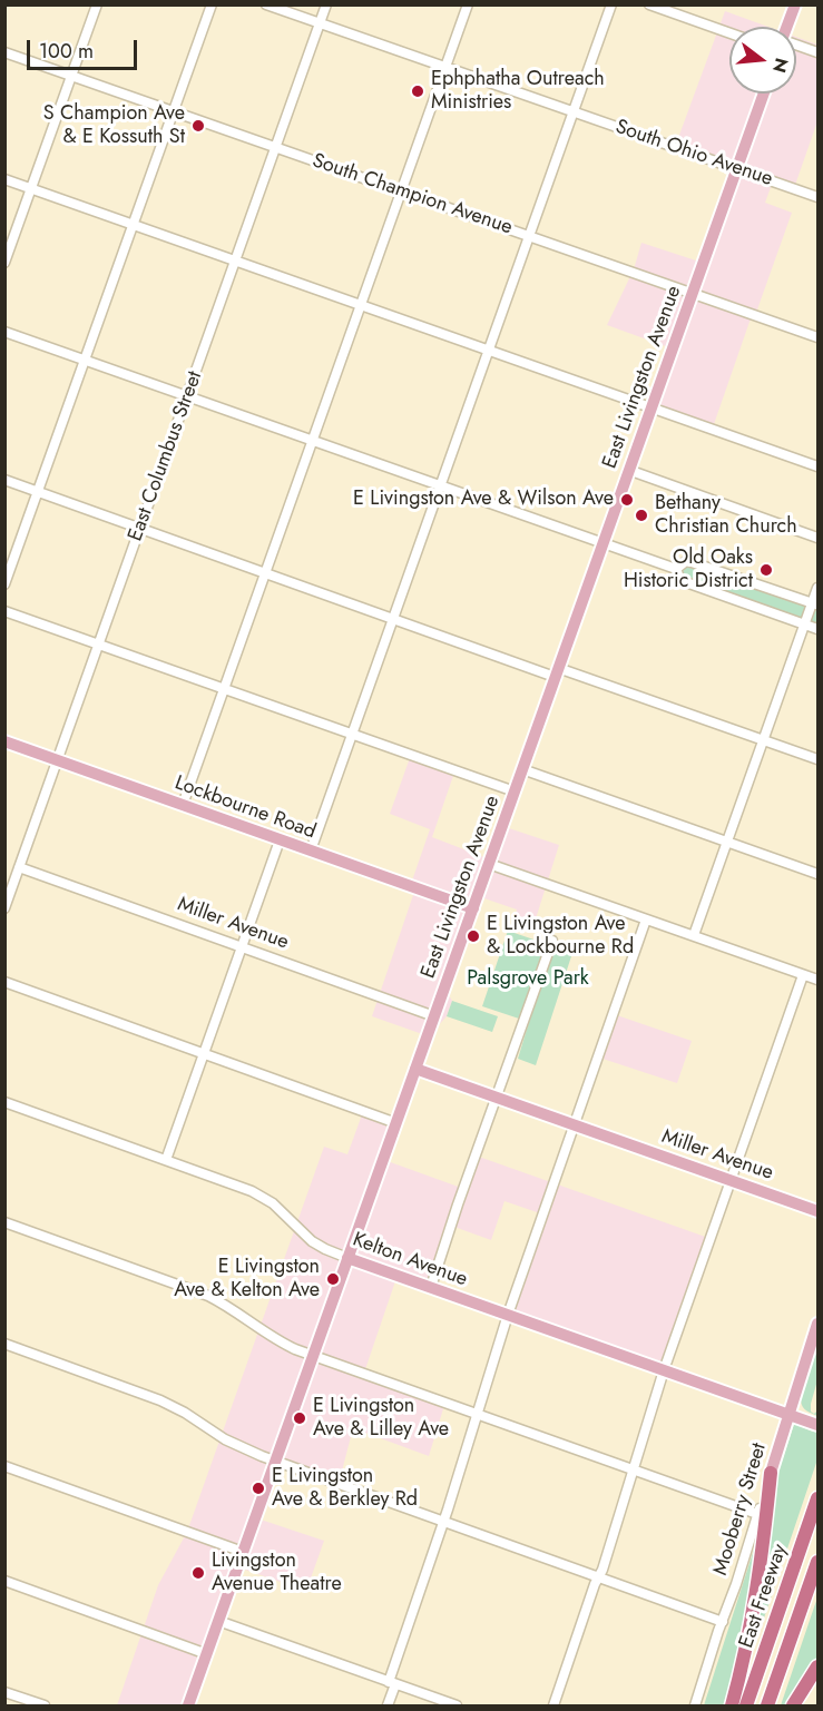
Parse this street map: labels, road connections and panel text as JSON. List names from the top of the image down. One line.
{"streets":{"highway":["East Freeway"],"main road":["East Livingston Avenue","Lockbourne Road","Miller Avenue","Kelton Avenue","Mooberry Street"],"street":["South Ohio Avenue","South Champion Avenue","East Columbus Street"]},"crossings":[["South Ohio Avenue","East Livingston Avenue"],["South Ohio Avenue","East Columbus Street"],["South Champion Avenue","East Livingston Avenue"],["South Champion Avenue","East Columbus Street"],["East Livingston Avenue","Lockbourne Road"],["East Livingston Avenue","Miller Avenue"],["East Livingston Avenue","Kelton Avenue"],["East Columbus Street","Lockbourne Road"],["East Columbus Street","Miller Avenue"],["Kelton Avenue","Mooberry Street"]],"parks":["Palsgrove Park"],"places":["Ephphatha Outreach Ministries","S Champion Ave & E Kossuth St","E Livingston Ave & Wilson Ave","Bethany Christian Church","Old Oaks Historic District","E Livingston Ave & Lockbourne Rd","E Livingston Ave & Kelton Ave","E Livingston Ave & Lilley Ave","E Livingston Ave & Berkley Rd","Livingston Avenue Theatre"],"scale_bar":"100 m","north":"right"}
